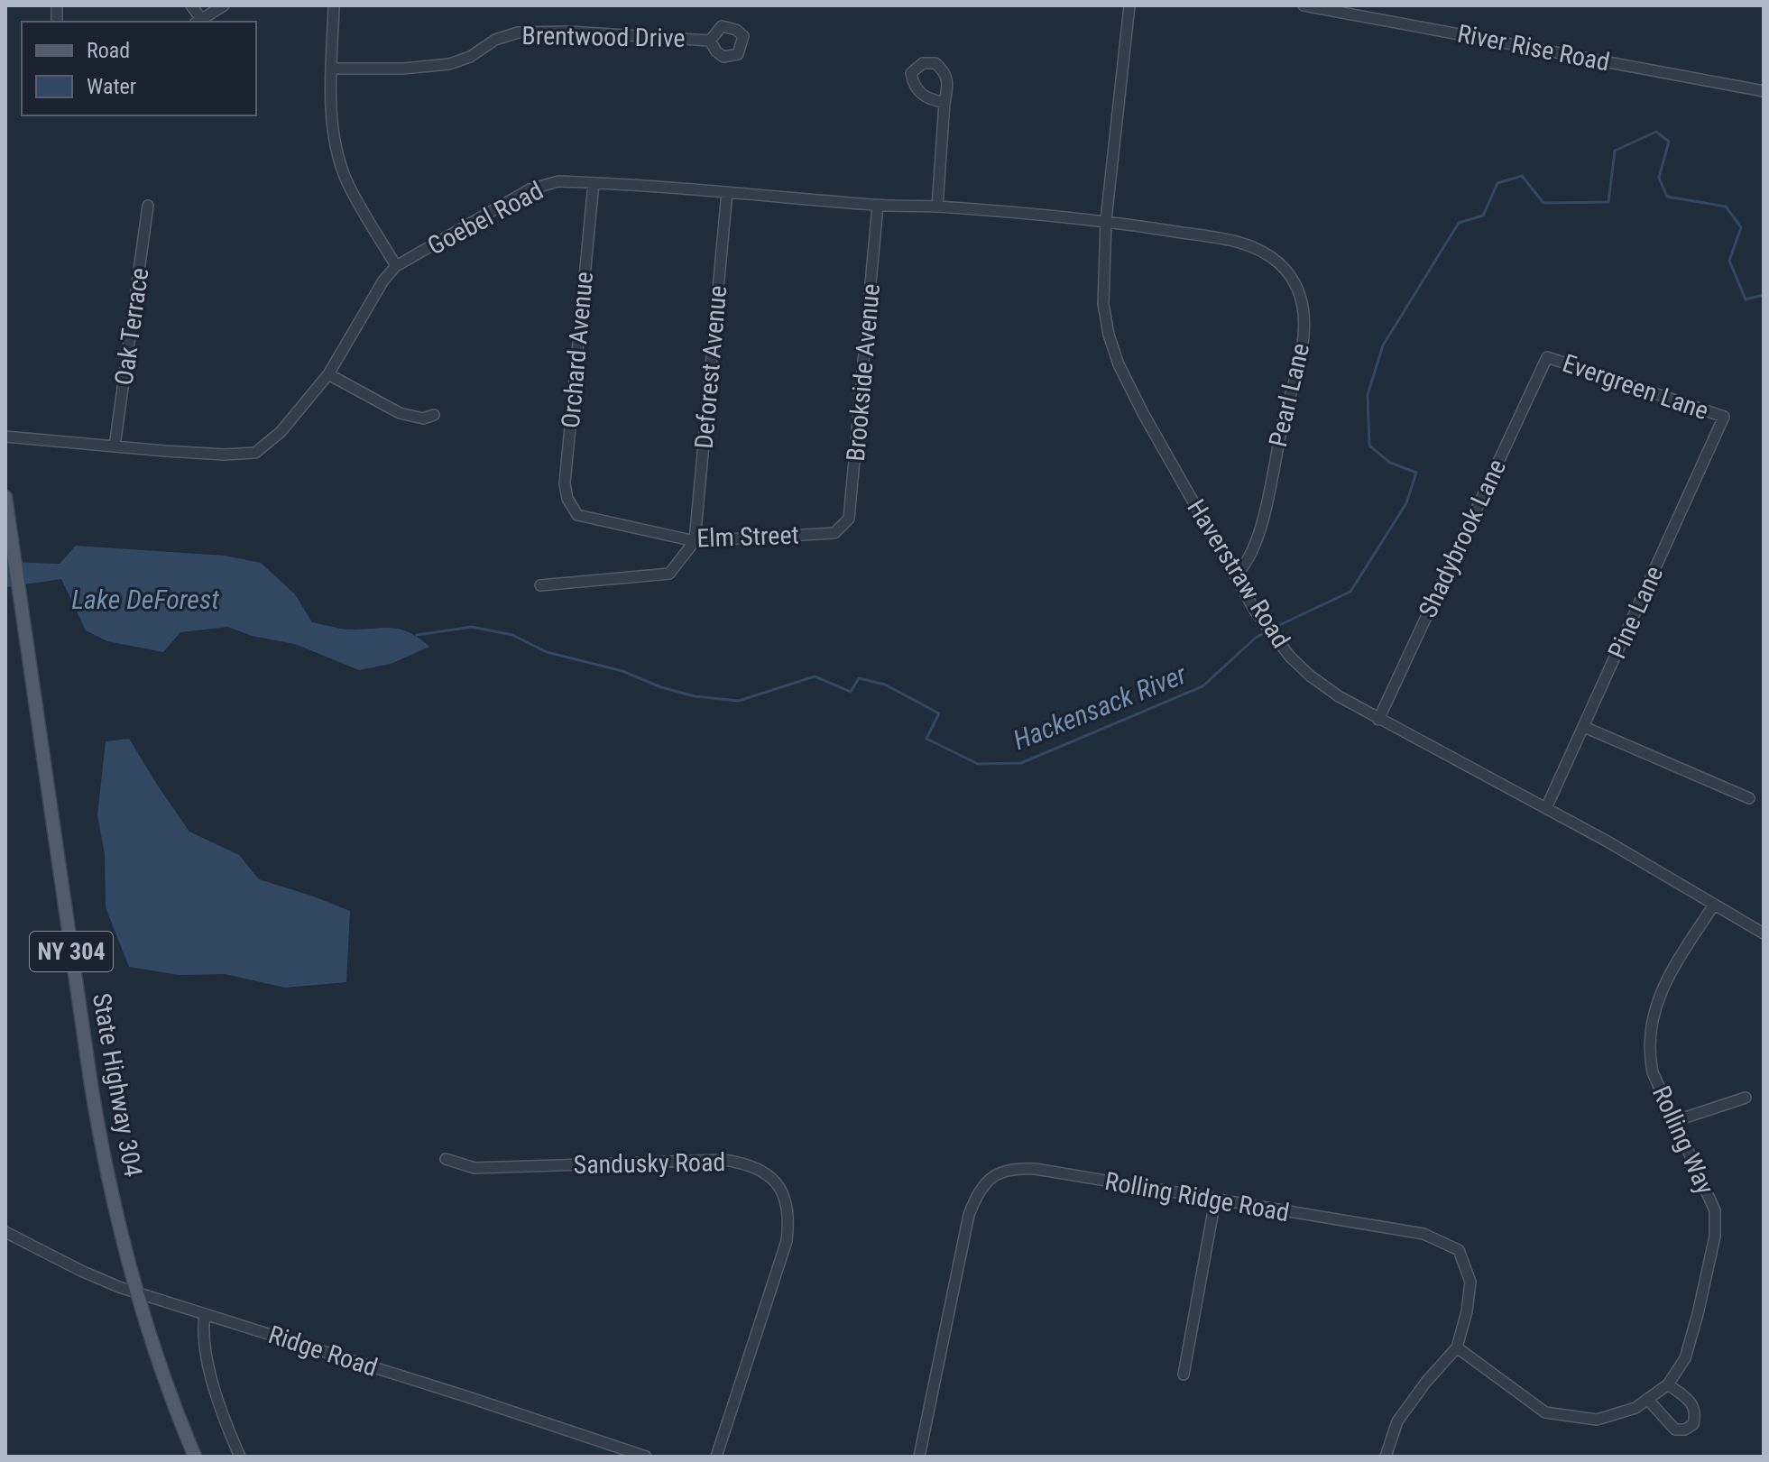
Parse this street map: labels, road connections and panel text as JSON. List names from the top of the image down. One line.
{"streets":{"main road":["NY 304","State Highway 304"],"street":["Brentwood Drive","River Rise Road","Goebel Road","Oak Terrace","Orchard Avenue","Deforest Avenue","Brookside Avenue","Evergreen Lane","Pearl Lane","Elm Street","Shadybrook Lane","Haverstraw Road","Pine Lane","Rolling Way","Sandusky Road","Rolling Ridge Road","Ridge Road"]},"crossings":[["Goebel Road","Oak Terrace"],["Goebel Road","Orchard Avenue"],["Goebel Road","Deforest Avenue"],["Goebel Road","Brookside Avenue"],["Goebel Road","Pearl Lane"],["Goebel Road","Haverstraw Road"],["Orchard Avenue","Elm Street"],["Deforest Avenue","Elm Street"],["Brookside Avenue","Elm Street"],["Evergreen Lane","Shadybrook Lane"],["Evergreen Lane","Pine Lane"],["Pearl Lane","Haverstraw Road"],["Shadybrook Lane","Haverstraw Road"],["Haverstraw Road","Pine Lane"],["Haverstraw Road","Rolling Way"],["State Highway 304","Ridge Road"],["Rolling Way","Rolling Ridge Road"]],"water":["Lake DeForest","Hackensack River"],"legend":["Road","Water"]}
